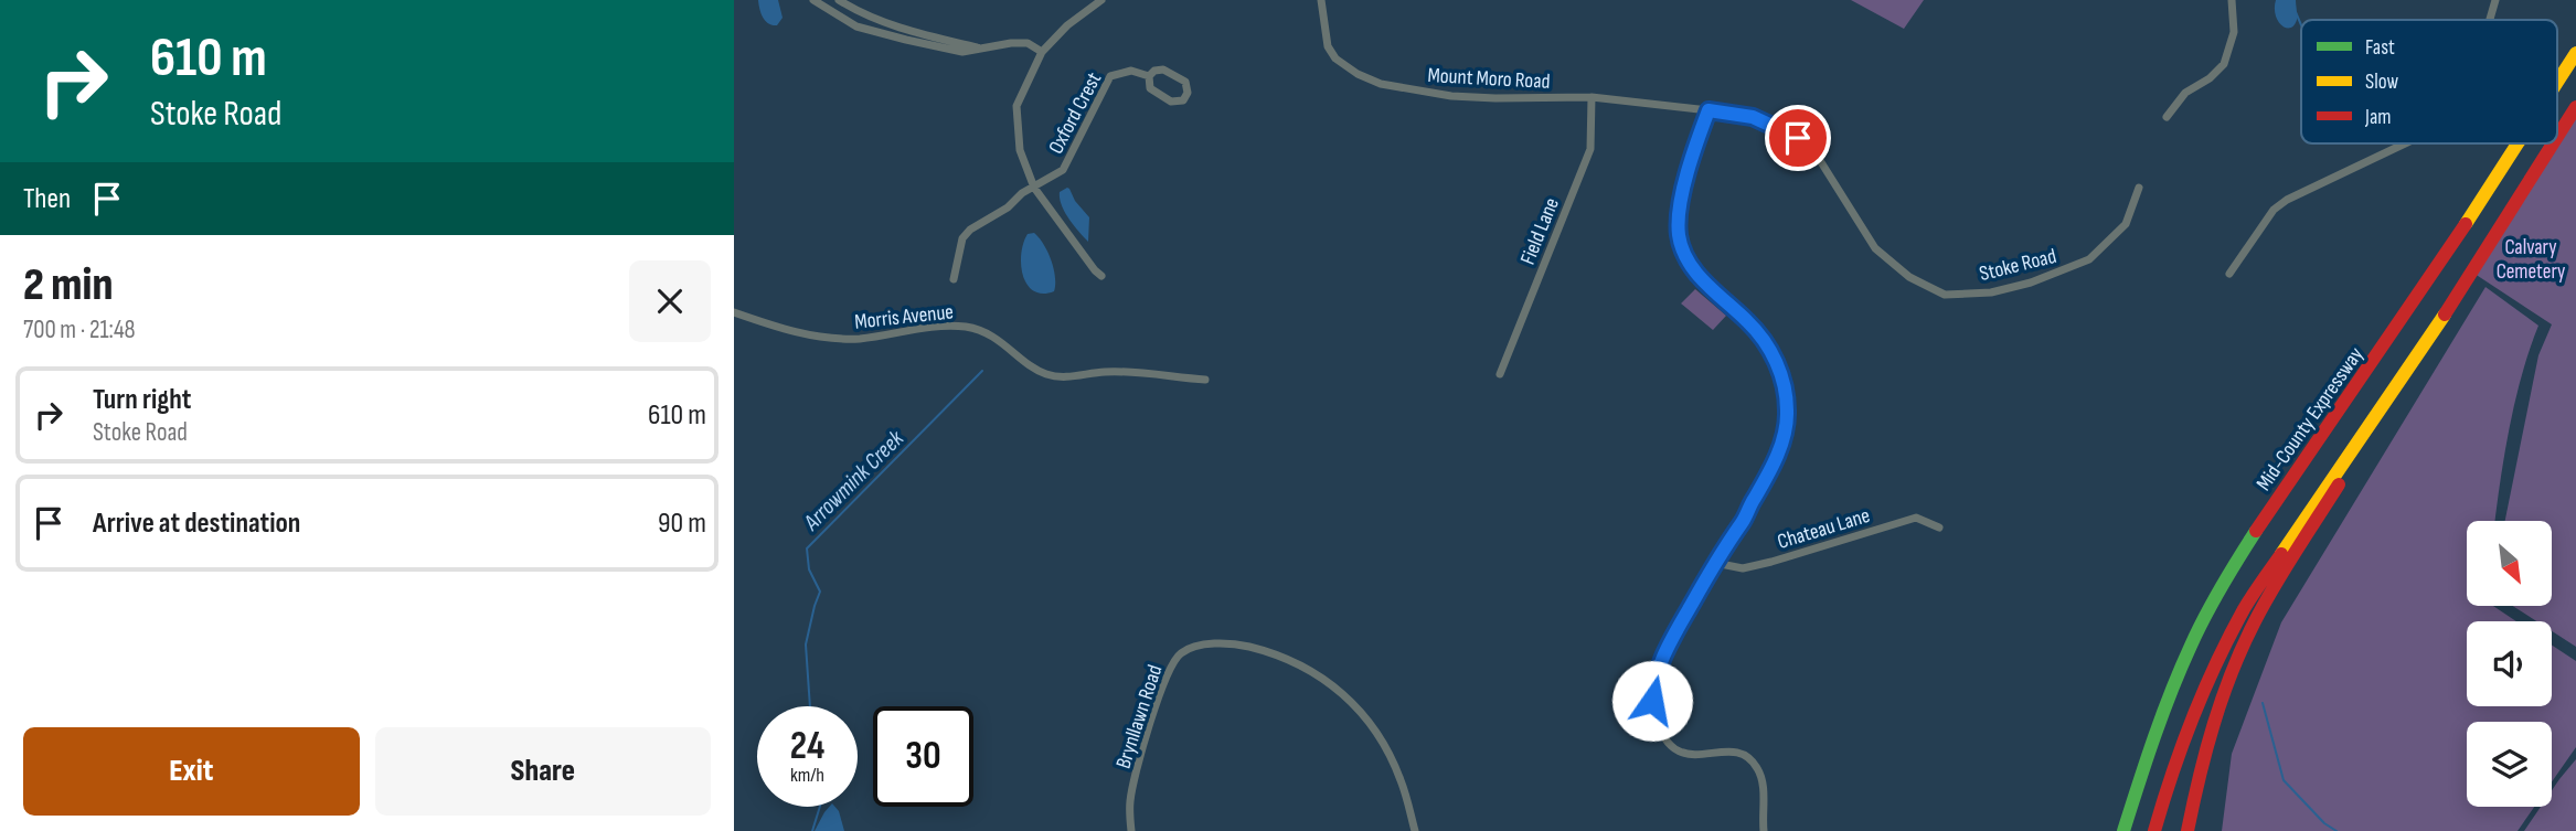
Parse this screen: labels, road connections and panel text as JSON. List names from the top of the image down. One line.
{"streets":{"highway":["Mid-County Expressway"],"street":["Mount Moro Road","Oxford Crest","Field Lane","Stoke Road","Morris Avenue","Chateau Lane","Brynllawn Road"]},"crossings":[["Mount Moro Road","Field Lane"],["Mount Moro Road","Stoke Road"]],"water":["Arrowmink Creek"],"parks":["Calvary Cemetery"],"legend":["Fast","Slow","Jam"],"north":"bottom right","page":{"turn":["610 m","Stoke Road"],"then":"Then","heading":["2 min","700 m · 21:48"],"list":[{"name":"Turn right","note":"Stoke Road","value":"610 m"},{"name":"Arrive at destination","value":"90 m"}],"speed":"24 km/h","limit":"30","buttons":["Exit","Share"]}}
